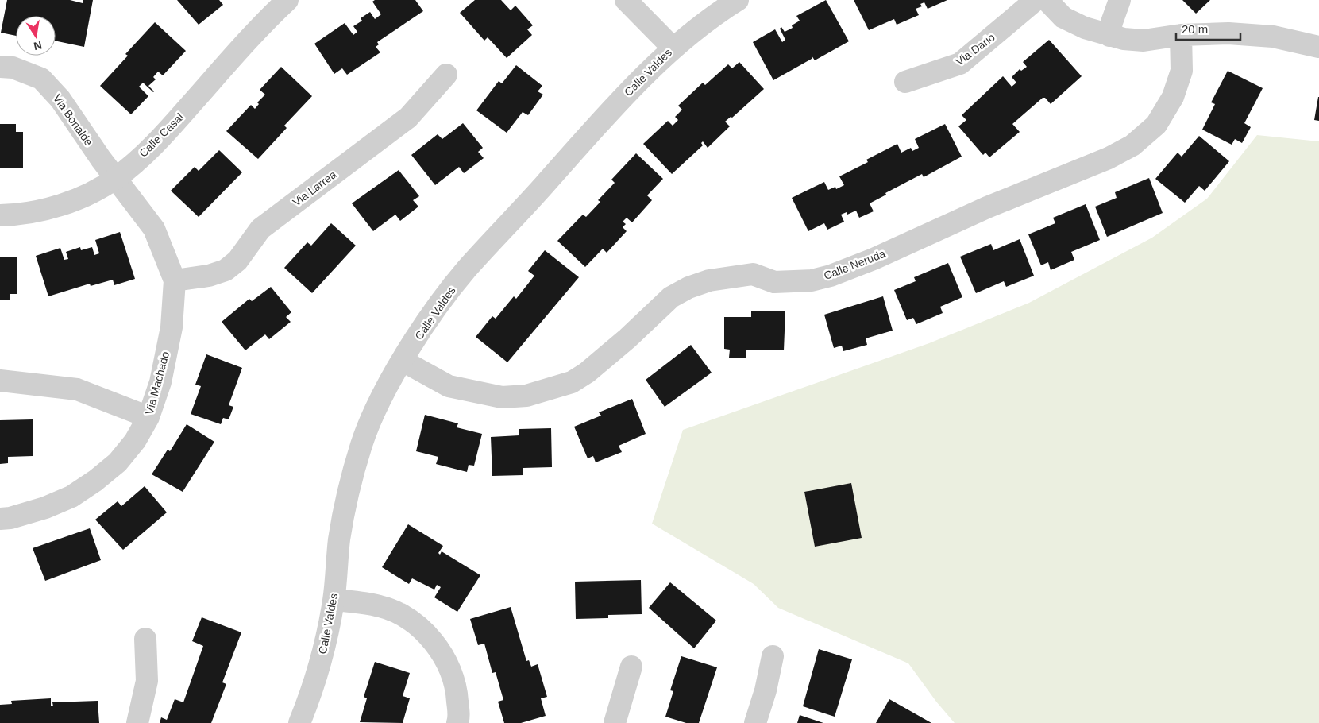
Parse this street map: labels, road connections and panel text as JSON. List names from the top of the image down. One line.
{"streets":{"street":["Via Dario","Calle Valdes","Via Bonalde","Calle Casal","Via Larrea","Calle Neruda","Via Machado"]},"crossings":[["Calle Valdes","Calle Neruda"],["Via Bonalde","Calle Casal"],["Via Bonalde","Via Machado"],["Calle Casal","Via Machado"],["Via Larrea","Via Machado"]],"scale_bar":"20 m","north":"bottom"}
